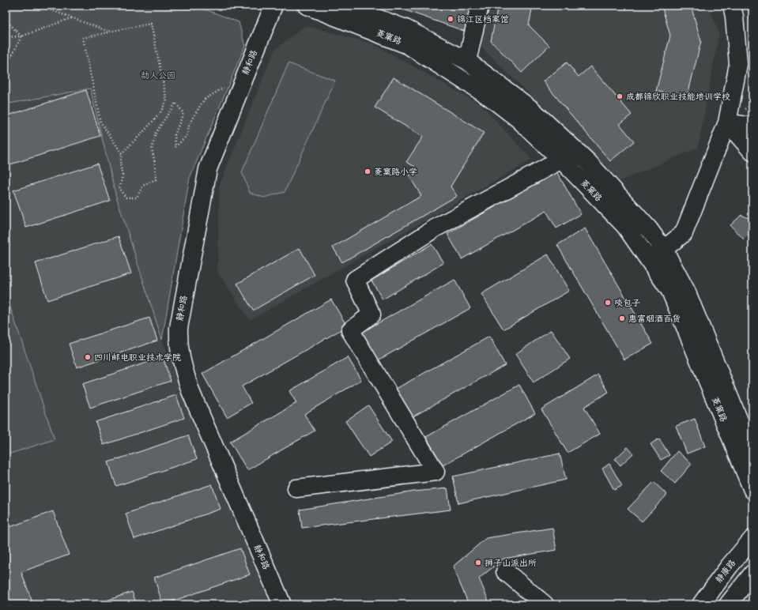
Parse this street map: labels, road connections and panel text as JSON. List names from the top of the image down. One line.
{"streets":{"street":["菱窠路","静和路","静康路"]},"parks":["劼人公园"],"places":["锦江区档案馆","成都锦欣职业技能培训学校","菱窠路小学","啖包子","惠富烟酒百货","四川邮电职业技术学院","狮子山派出所"]}
